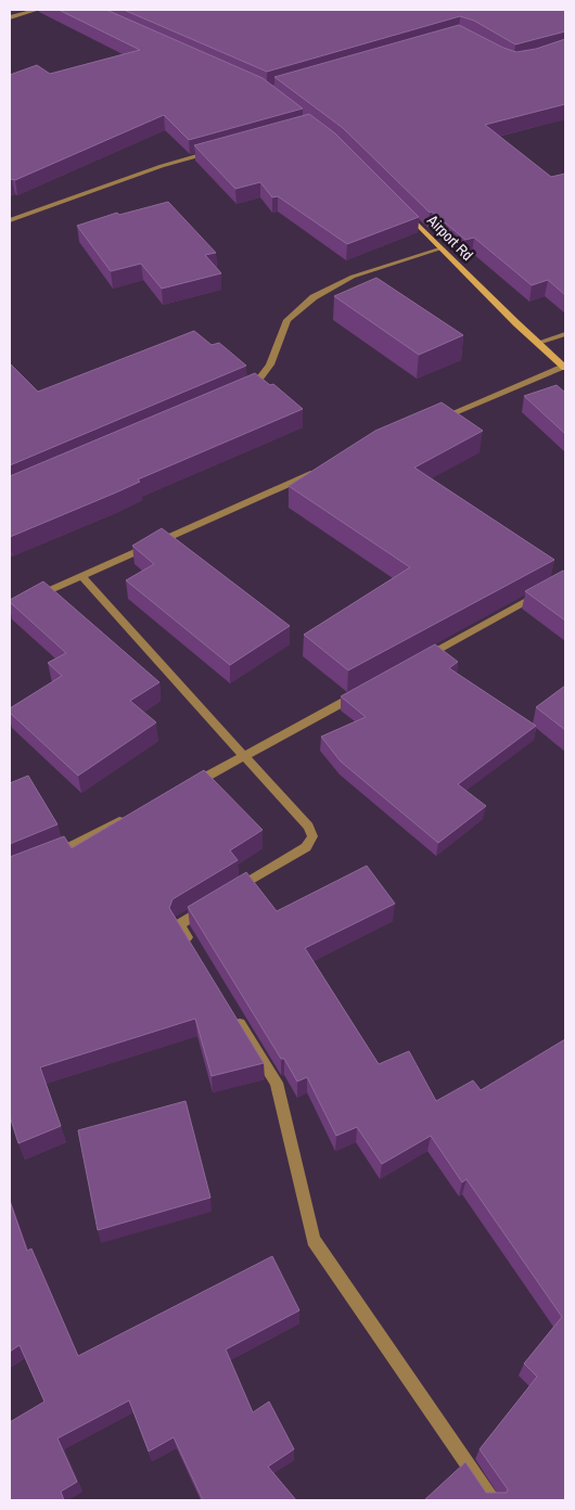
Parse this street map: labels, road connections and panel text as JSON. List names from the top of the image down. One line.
{"streets":{"main road":["Airport Rd"]}}
